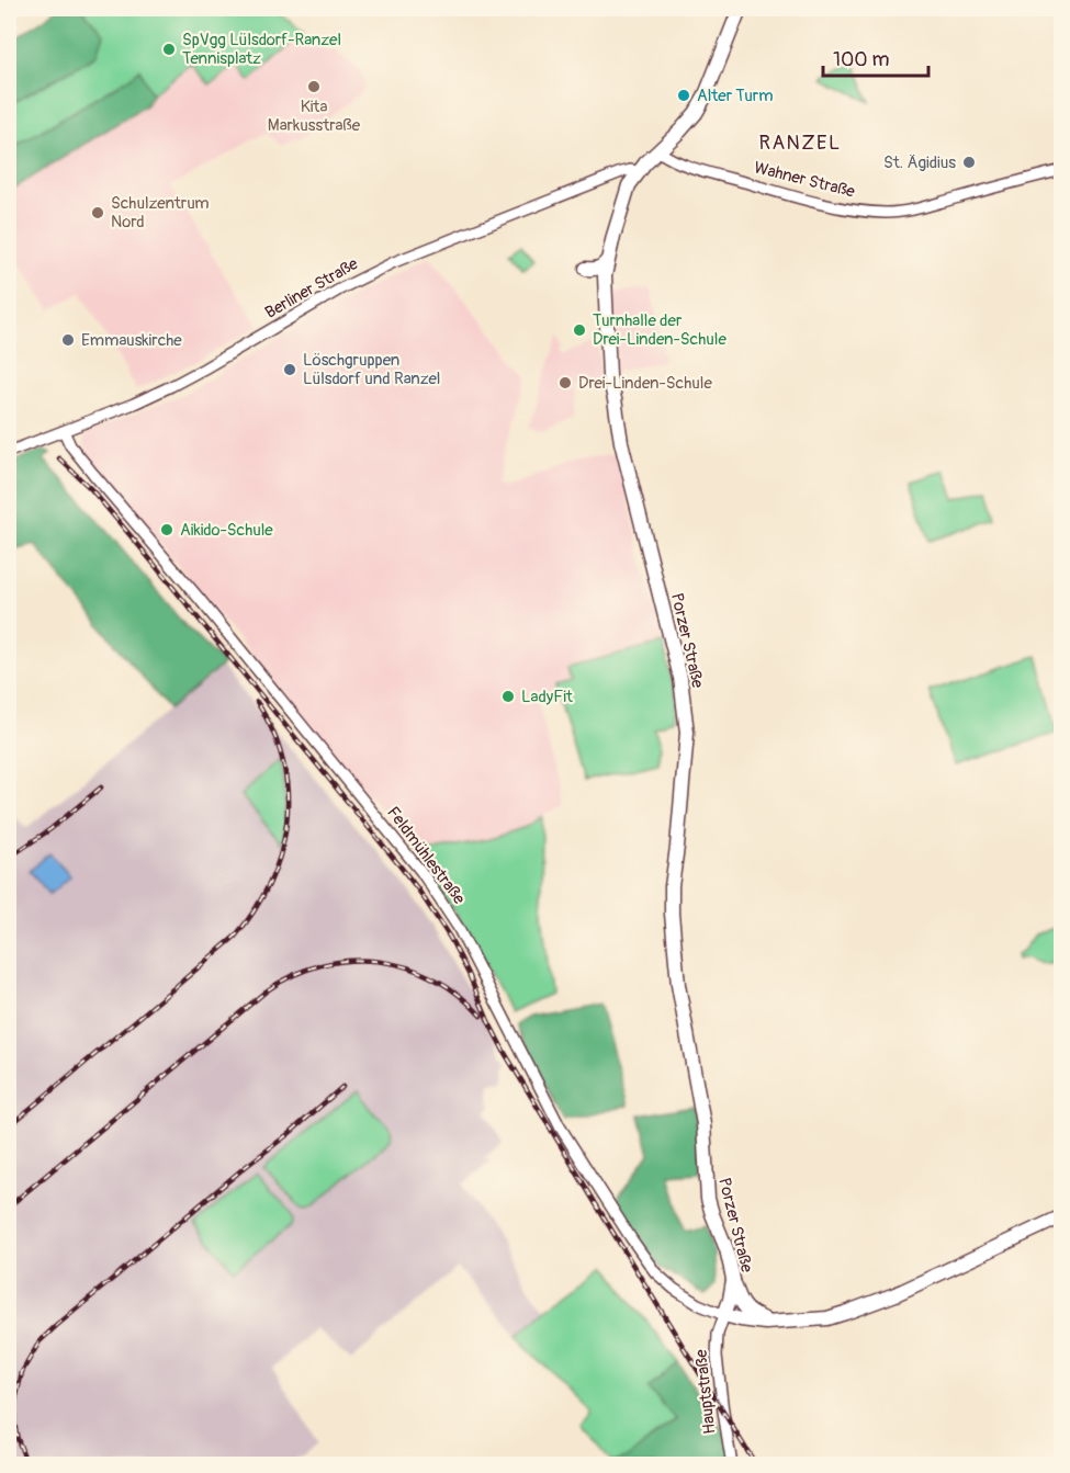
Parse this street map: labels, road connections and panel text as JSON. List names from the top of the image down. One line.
{"streets":{"main road":["Porzer Straße"],"street":["Wahner Straße","Berliner Straße","Feldmühlestraße","Hauptstraße"]},"crossings":[["Wahner Straße","Porzer Straße"],["Berliner Straße","Porzer Straße"],["Berliner Straße","Feldmühlestraße"],["Porzer Straße","Feldmühlestraße"],["Porzer Straße","Hauptstraße"],["Feldmühlestraße","Hauptstraße"]],"districts":["RANZEL"],"places":["SpVgg Lülsdorf-Ranzel Tennisplatz","Kita Markusstraße","Alter Turm","St. Ägidius","Schulzentrum Nord","Turnhalle der Drei-Linden-Schule","Emmauskirche","Löschgruppen Lülsdorf und Ranzel","Drei-Linden-Schule","Aikido-Schule","LadyFit"],"scale_bar":"100 m"}
